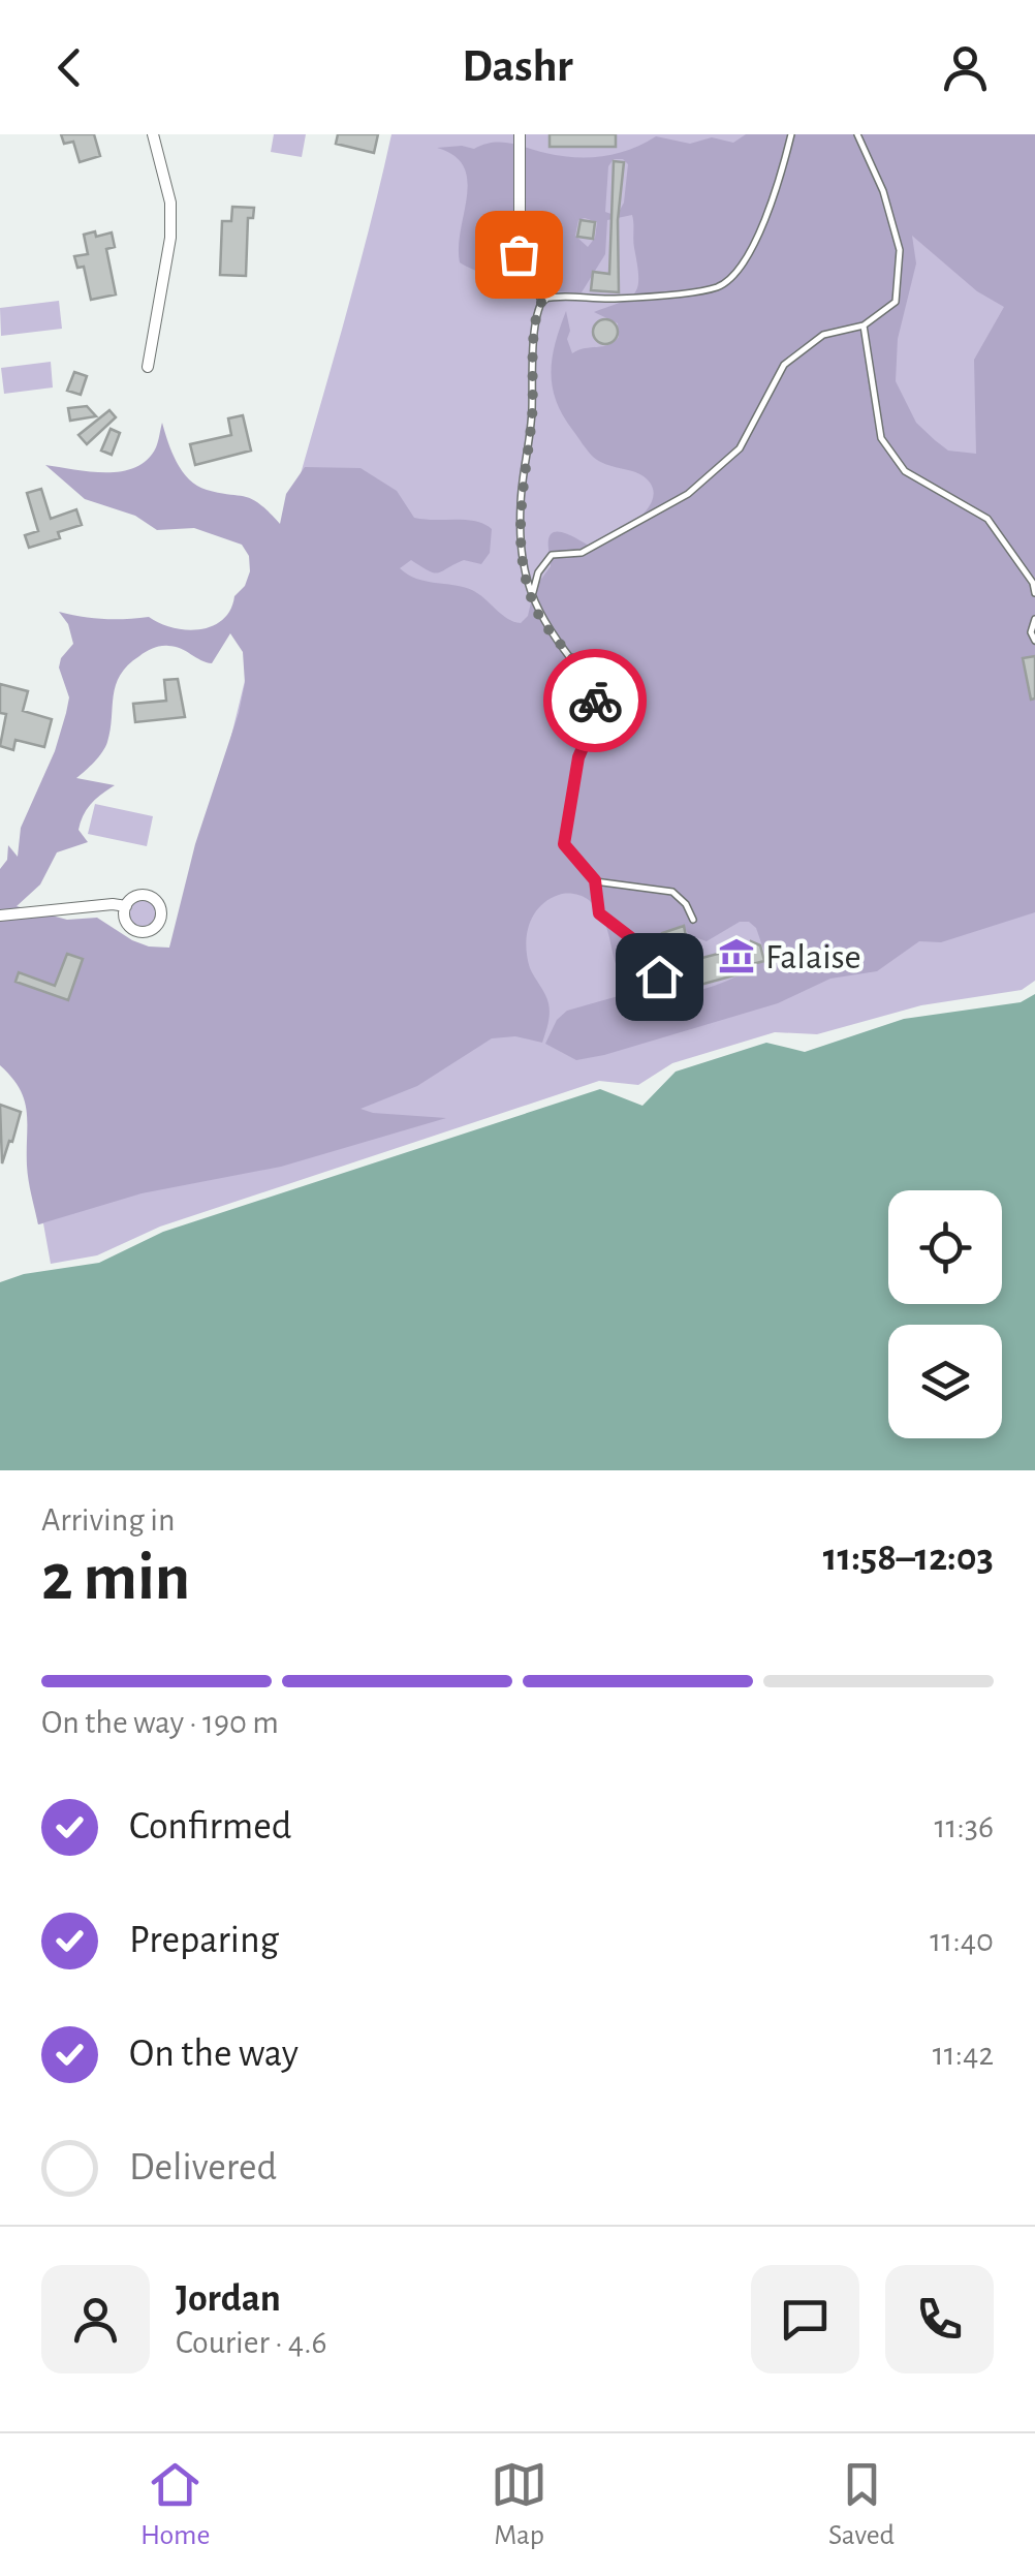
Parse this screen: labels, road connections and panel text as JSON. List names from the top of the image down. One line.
{"places":{"museum":["Falaise"]},"page":{"header":"Dashr","heading":["2 min","Arriving in","11:58–12:03"],"panel":["Jordan","Courier · 4.6"],"bar":"On the way · 190 m","list":[["Confirmed","11:36"],["Preparing","11:40"],["On the way","11:42"],"Delivered"],"tabs":["Home","Map","Saved"]}}
